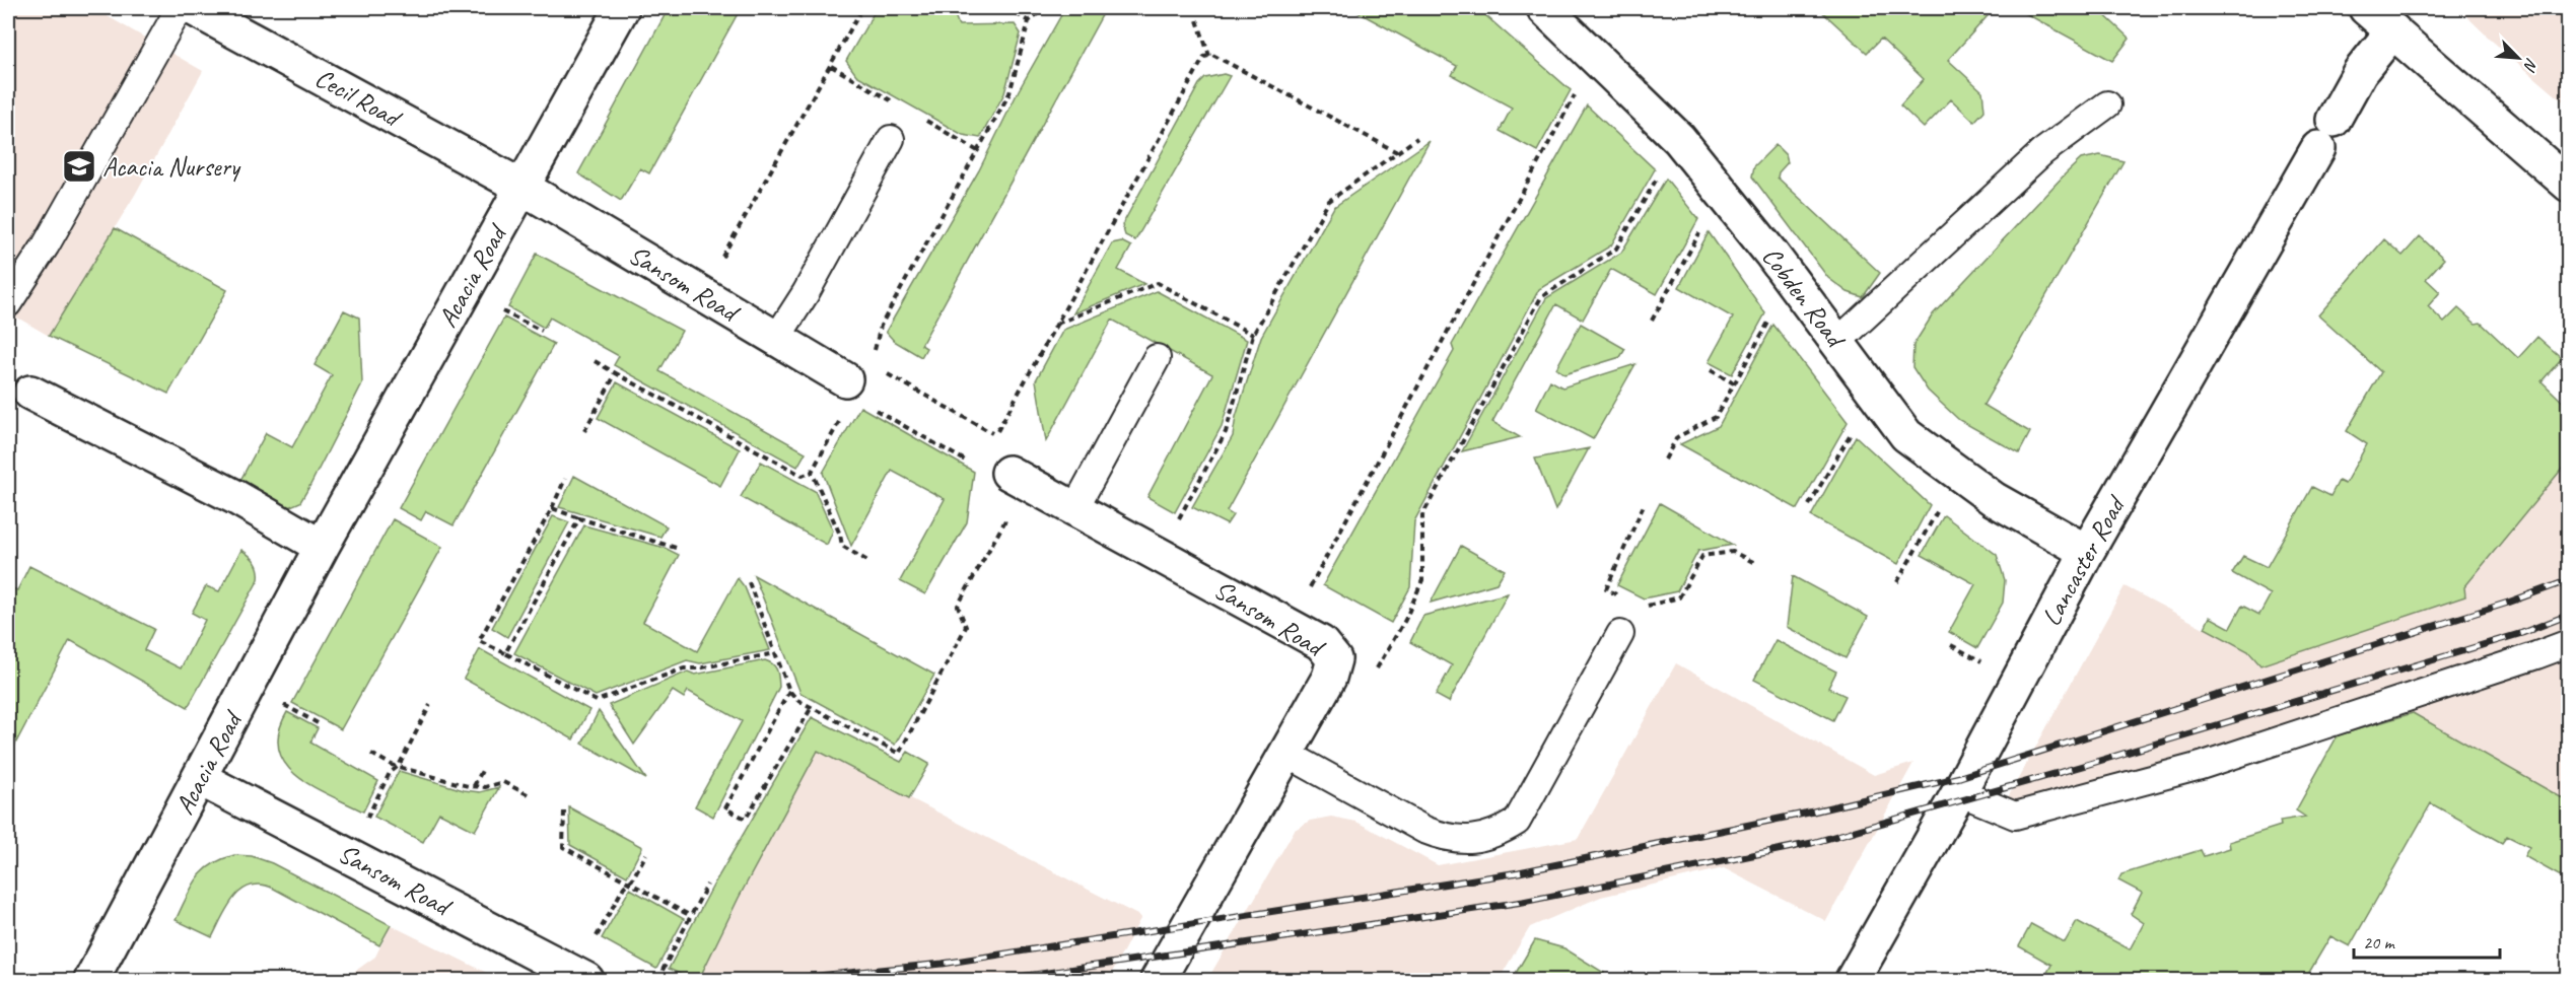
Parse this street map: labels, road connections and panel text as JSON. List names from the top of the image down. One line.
{"streets":{"street":["Cecil Road","Acacia Road","Sansom Road","Cobden Road","Lancaster Road"]},"crossings":[["Cecil Road","Acacia Road"],["Cecil Road","Sansom Road"],["Acacia Road","Sansom Road"],["Cobden Road","Lancaster Road"]],"places":{"school or university":["Acacia Nursery"]},"scale_bar":"20 m","north":"bottom right"}
